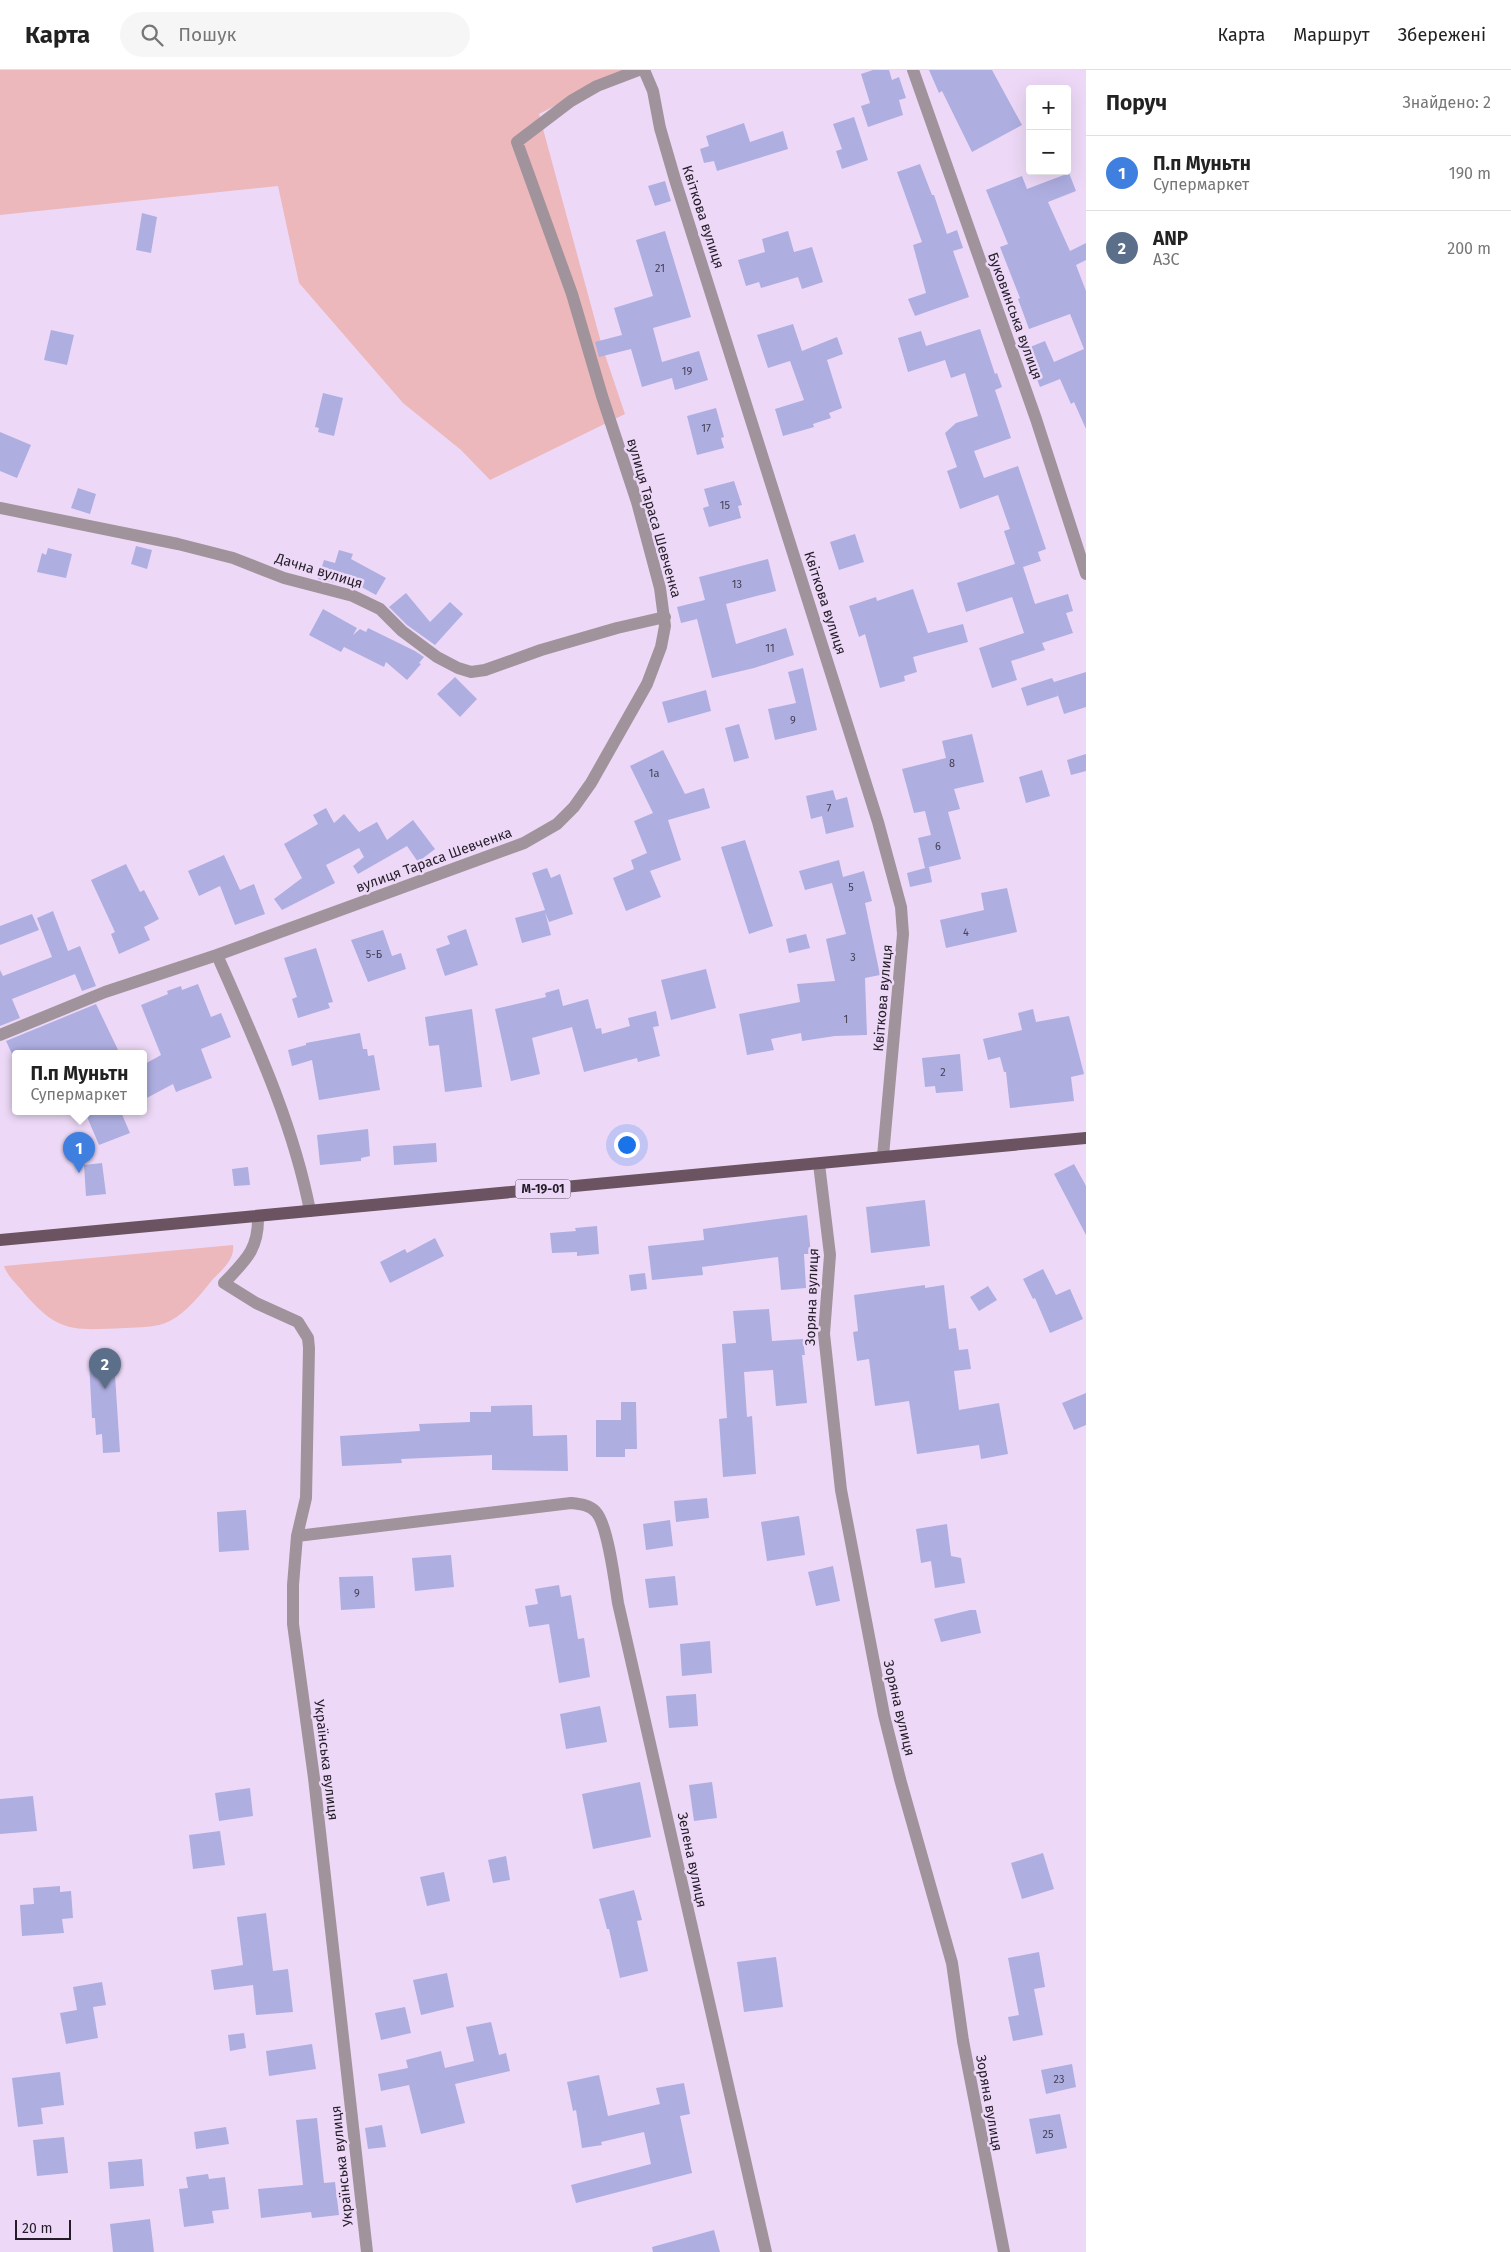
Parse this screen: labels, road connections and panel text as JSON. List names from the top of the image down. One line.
{"streets":{"main road":["М-19-01"],"street":["Квіткова вулиця","Буковинська вулиця","вулиця Тараса Шевченка","Дачна вулиця","Зоряна вулиця","Українська вулиця","Зелена вулиця"]},"crossings":[["Квіткова вулиця","М-19-01"],["вулиця Тараса Шевченка","Дачна вулиця"],["М-19-01","Зоряна вулиця"],["М-19-01","Українська вулиця"],["Українська вулиця","Зелена вулиця"]],"house_numbers":["21","19","17","15","13","11","9","8","1а","7","6","5","4","5-Б","3","1","2","9","23","25"],"scale_bar":"20 m","page":{"header":"Карта","search":"Пошук","nav":["Карта","Маршрут","Збережені"],"heading":["Поруч","Знайдено: 2"],"map_buttons":["+","−"],"list":[{"mark":"1","name":"П.п Муньтн","note":"Супермаркет","value":"190 m"},{"mark":"2","name":"ANP","note":"АЗС","value":"200 m"}],"popup":["П.п Муньтн","Супермаркет"],"pins":["1","2"],"scale":"20 m"}}
